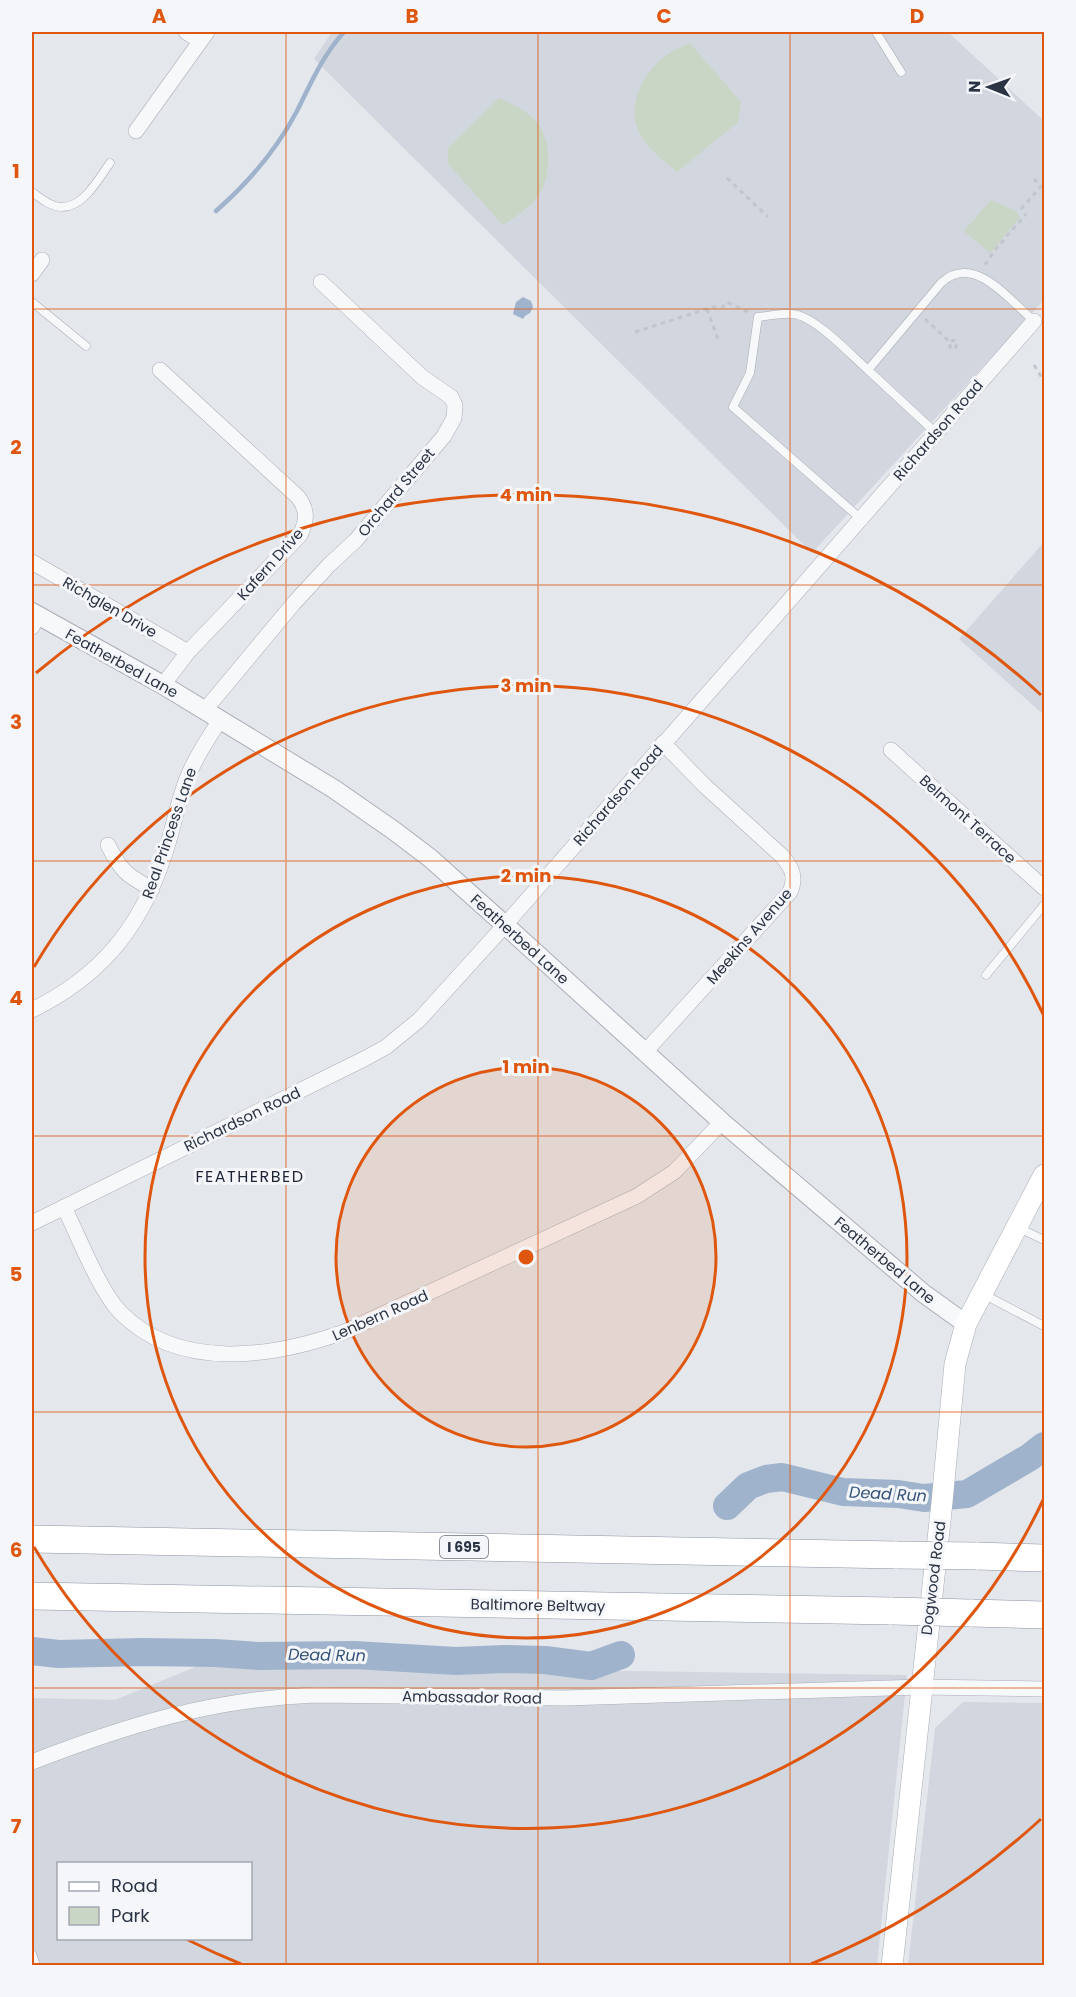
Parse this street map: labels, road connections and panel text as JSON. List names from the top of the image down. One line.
{"streets":{"highway":["I 695","Baltimore Beltway"],"main road":["Dogwood Road"],"street":["Richardson Road","Orchard Street","Kafern Drive","Richglen Drive","Featherbed Lane","Belmont Terrace","Real Princess Lane","Meekins Avenue","Lenbern Road","Ambassador Road"]},"crossings":[["Richardson Road","Featherbed Lane"],["Richardson Road","Meekins Avenue"],["Richardson Road","Lenbern Road"],["Orchard Street","Featherbed Lane"],["Kafern Drive","Richglen Drive"],["Kafern Drive","Featherbed Lane"],["Featherbed Lane","Real Princess Lane"],["Featherbed Lane","Meekins Avenue"],["Featherbed Lane","Lenbern Road"],["Featherbed Lane","Dogwood Road"],["Dogwood Road","Ambassador Road"]],"districts":["FEATHERBED"],"water":["Dead Run"],"legend":["Road","Park"],"north":"left","grid":{"columns":["A","B","C","D"],"rows":["1","2","3","4","5","6","7"]},"rings":["4 min","3 min","2 min","1 min"]}
